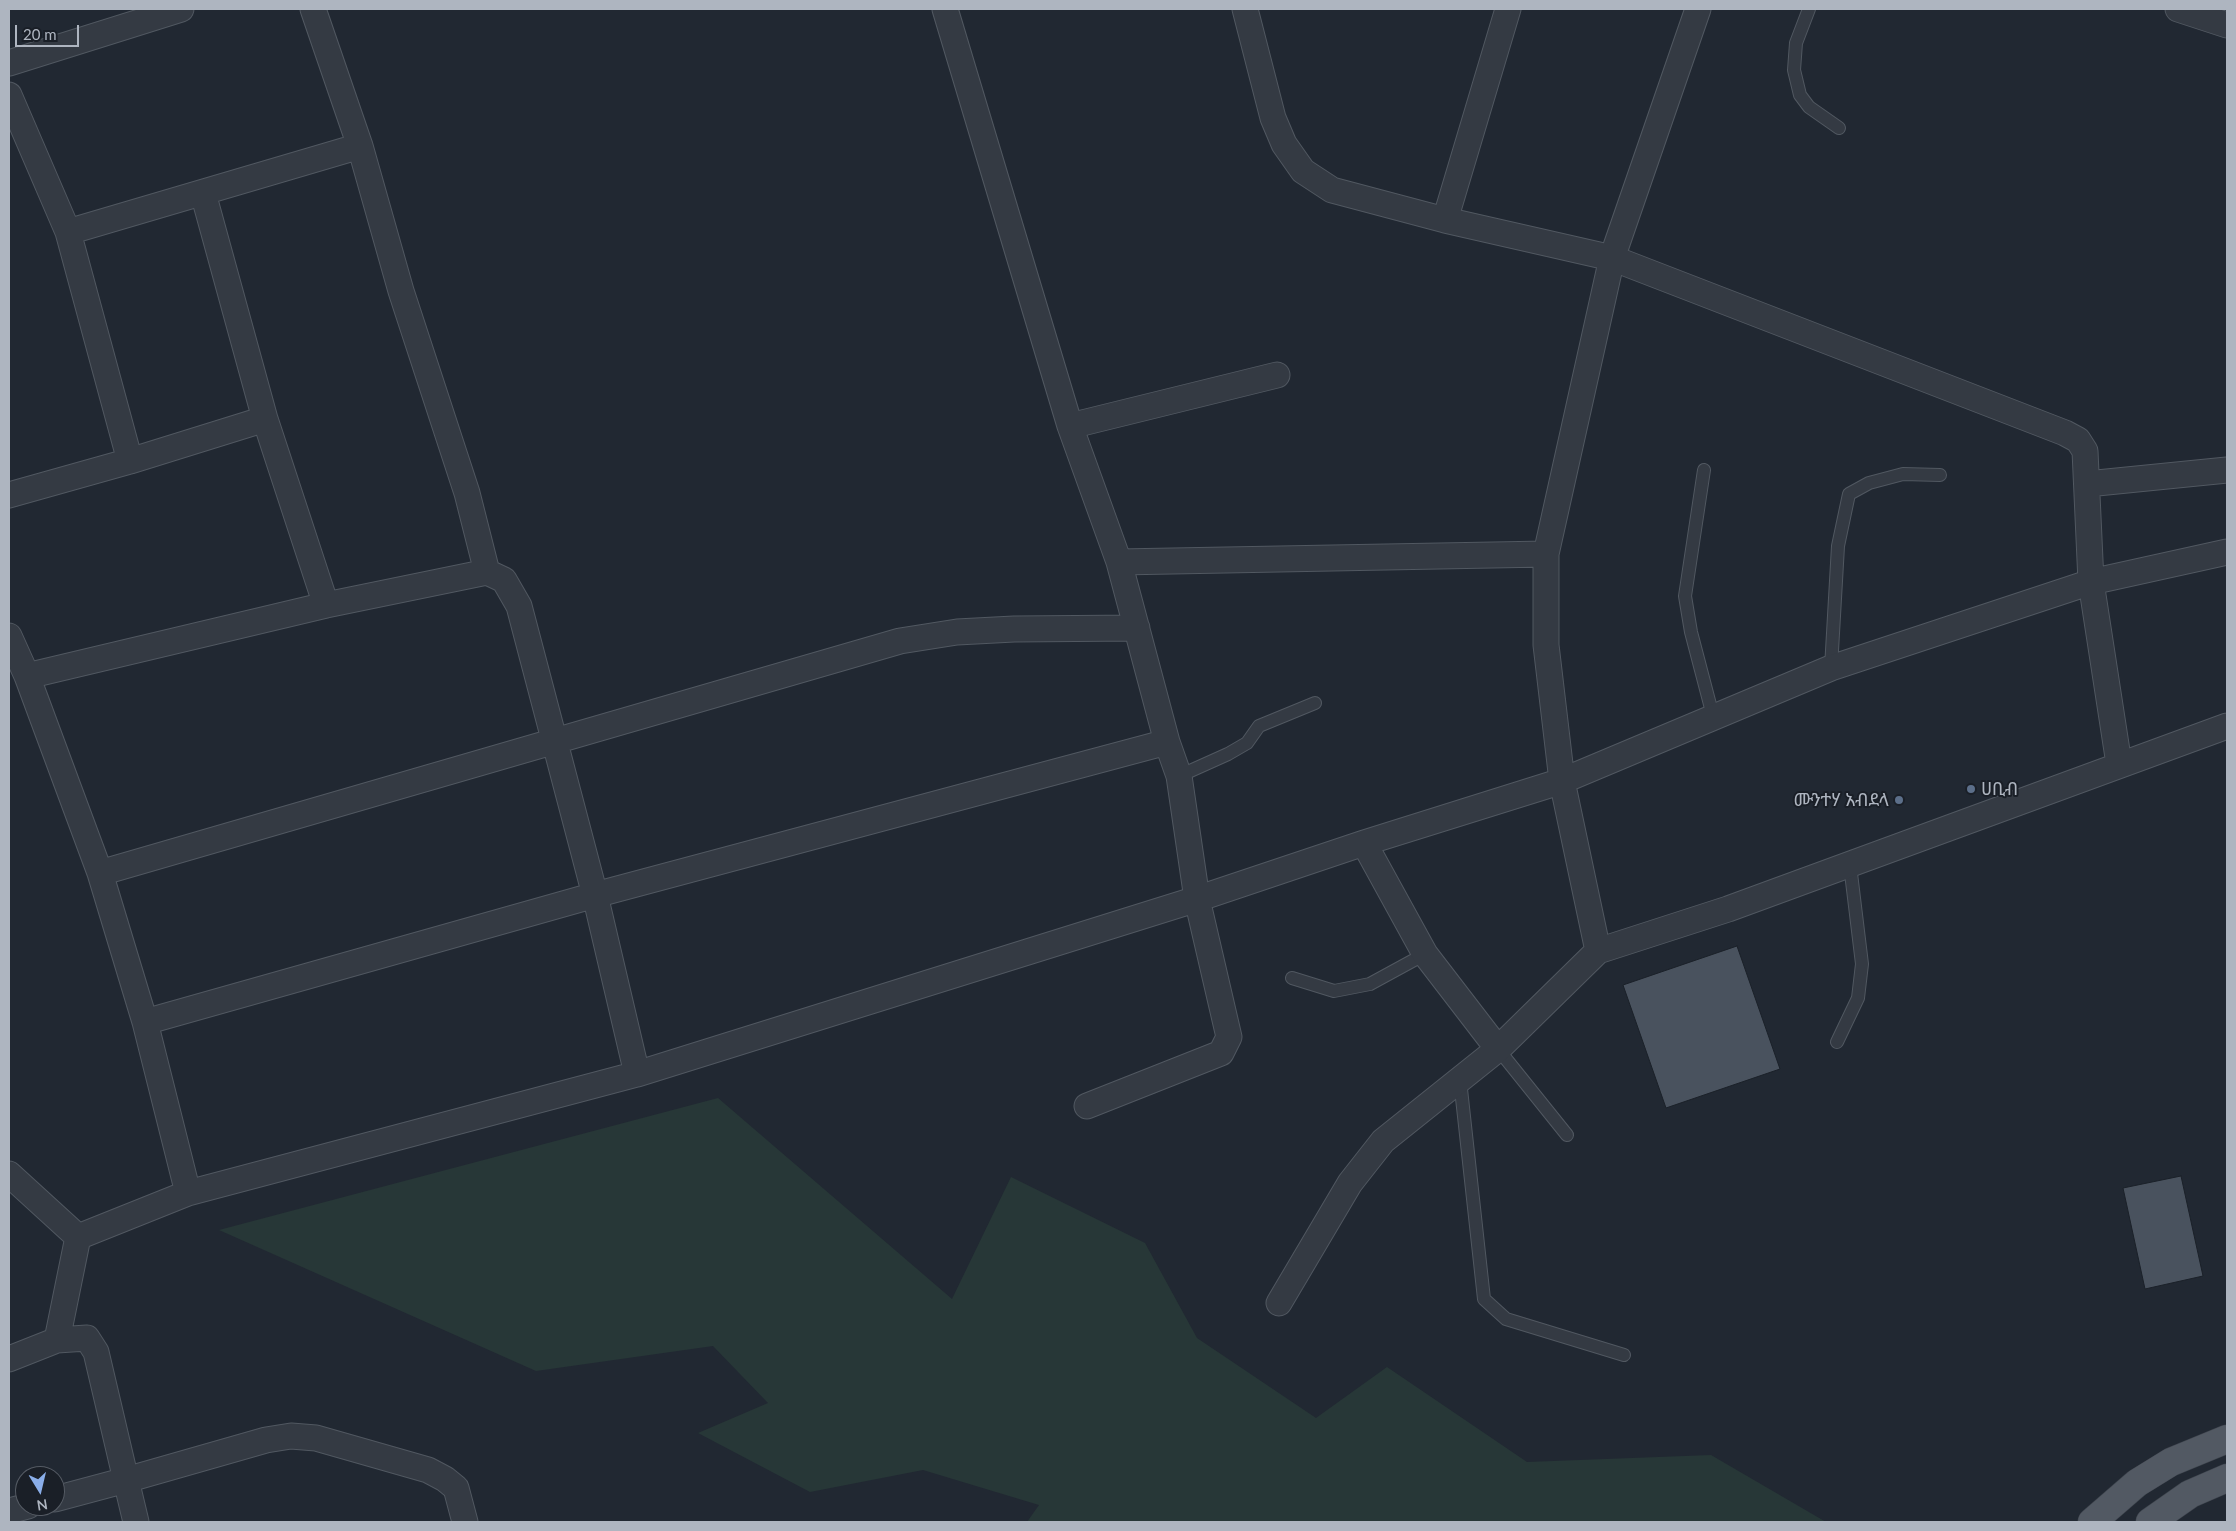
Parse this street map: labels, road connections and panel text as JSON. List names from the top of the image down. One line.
{"places":["ሀቢብ","ሙንተሃ አብደላ"],"scale_bar":"20 m","north":"bottom"}
